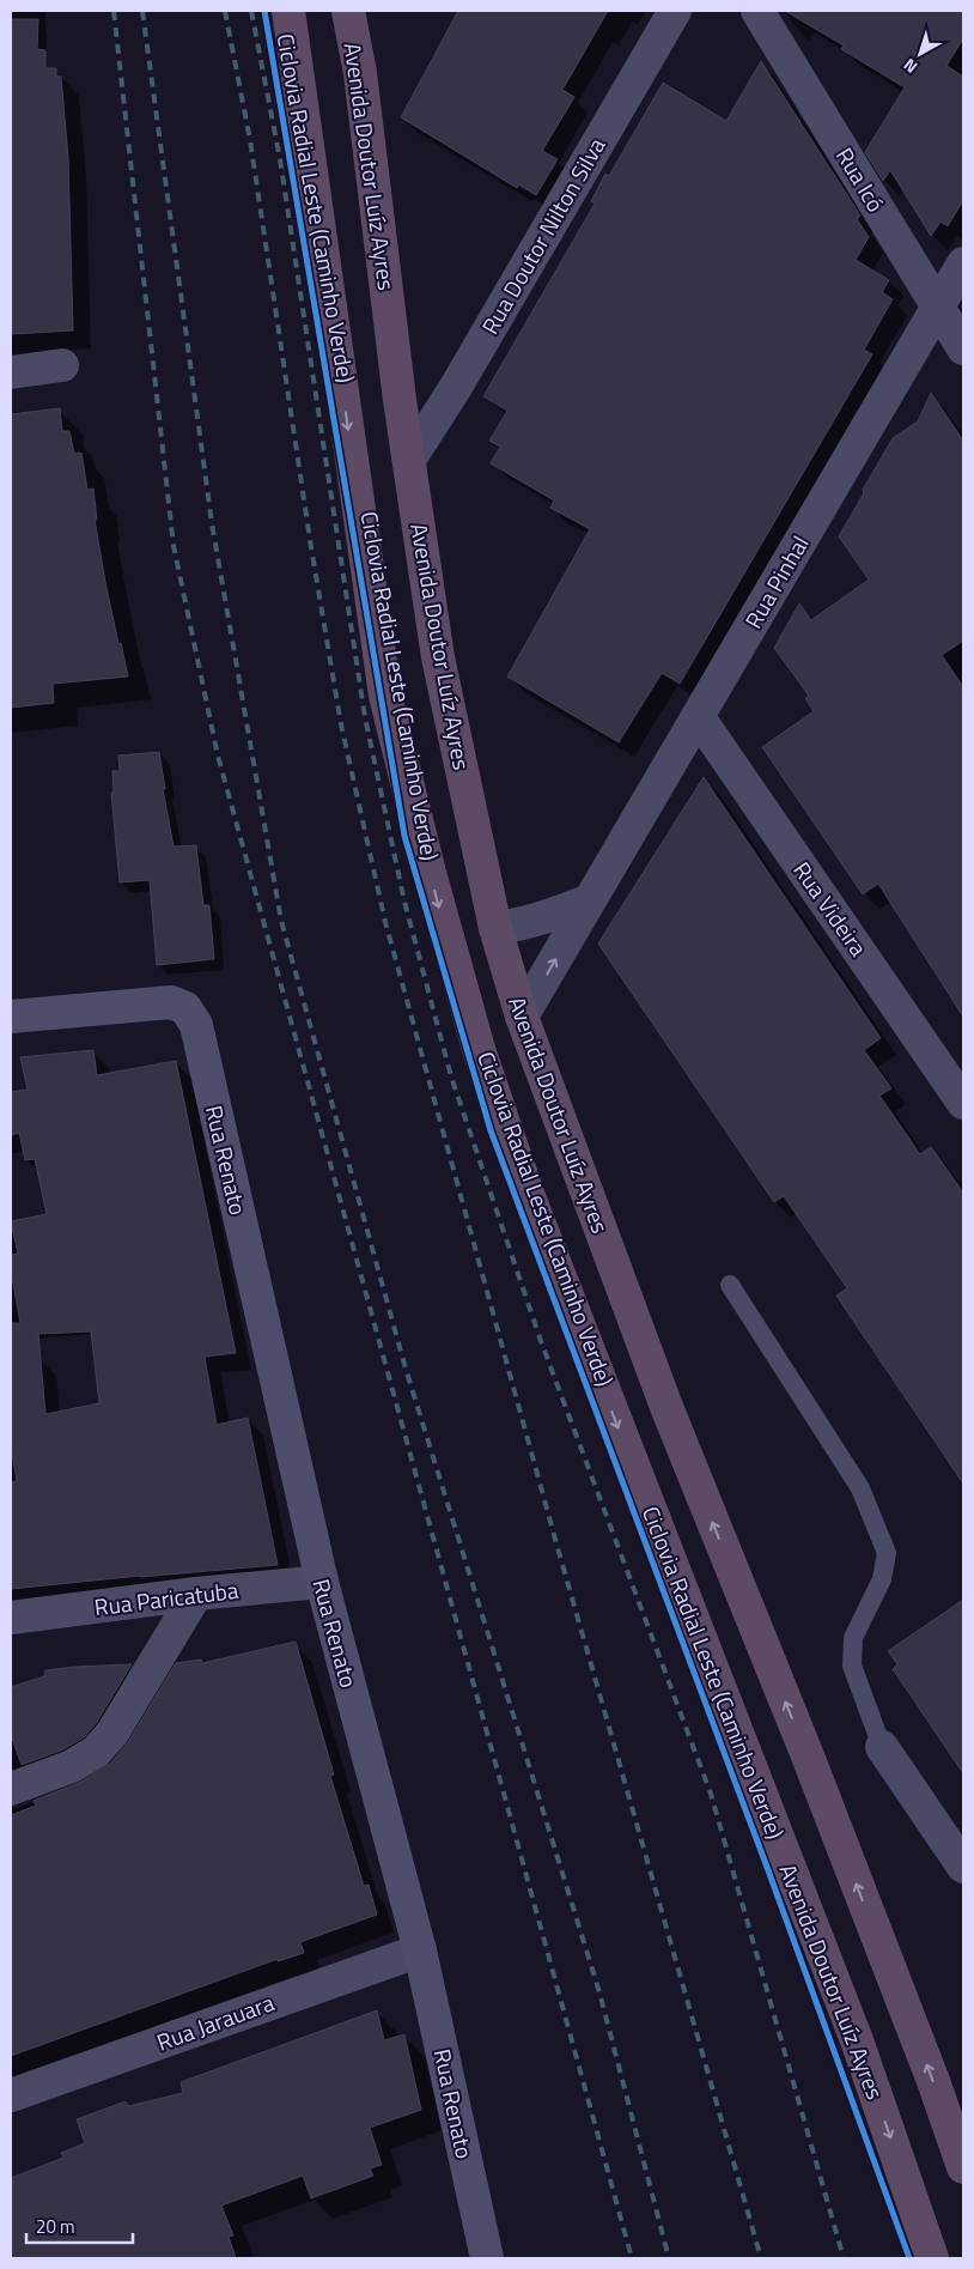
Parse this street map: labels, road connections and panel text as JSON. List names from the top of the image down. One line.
{"streets":{"highway":["Avenida Doutor Luíz Ayres"],"street":["Rua Icó","Rua Doutor Nilton Silva","Rua Pinhal","Rua Videira","Rua Renato","Rua Paricatuba","Rua Jarauara"],"cycle path":["Ciclovia Radial Leste (Caminho Verde)"]},"crossings":[["Avenida Doutor Luíz Ayres","Rua Doutor Nilton Silva"],["Avenida Doutor Luíz Ayres","Rua Pinhal"],["Rua Icó","Rua Pinhal"],["Rua Pinhal","Rua Videira"],["Rua Renato","Rua Paricatuba"],["Rua Renato","Rua Jarauara"]],"scale_bar":"20 m","north":"bottom left"}
